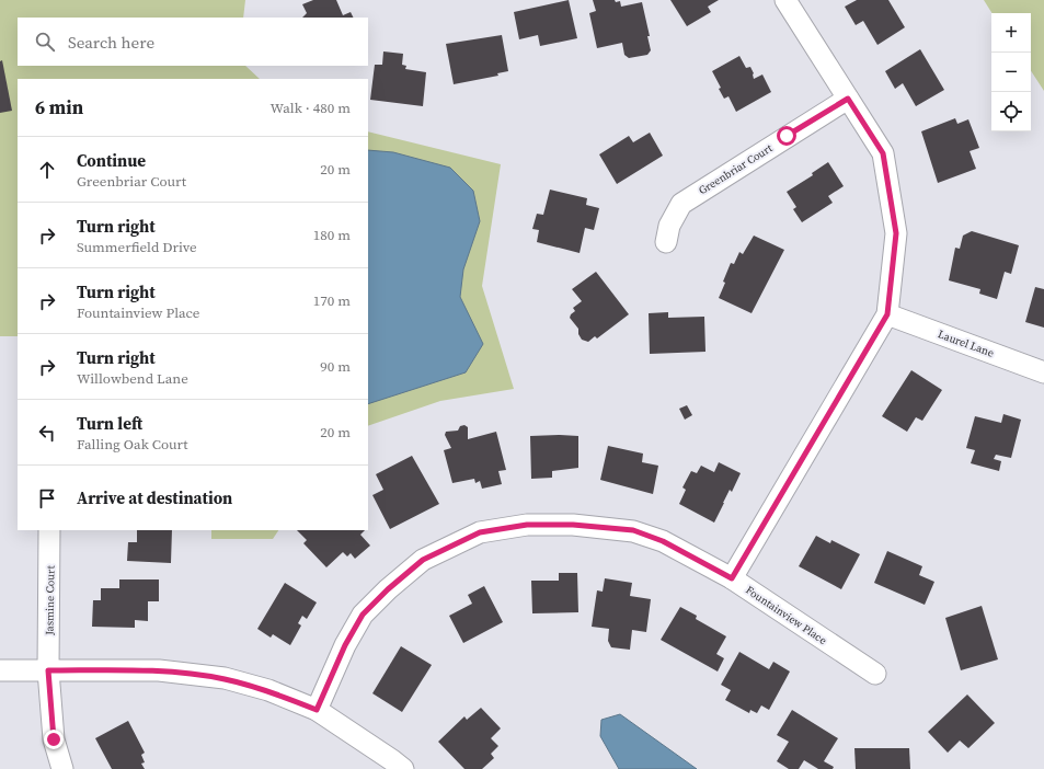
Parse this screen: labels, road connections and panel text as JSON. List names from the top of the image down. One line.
{"streets":{"street":["Greenbriar Court","Laurel Lane","Jasmine Court","Fountainview Place"]},"page":{"map_buttons":["+","−"],"search":"Search here","heading":["6 min","Walk · 480 m"],"list":[["Continue","Greenbriar Court","20 m"],["Turn right","Summerfield Drive","180 m"],["Turn right","Fountainview Place","170 m"],["Turn right","Willowbend Lane","90 m"],["Turn left","Falling Oak Court","20 m"],"Arrive at destination"]}}
